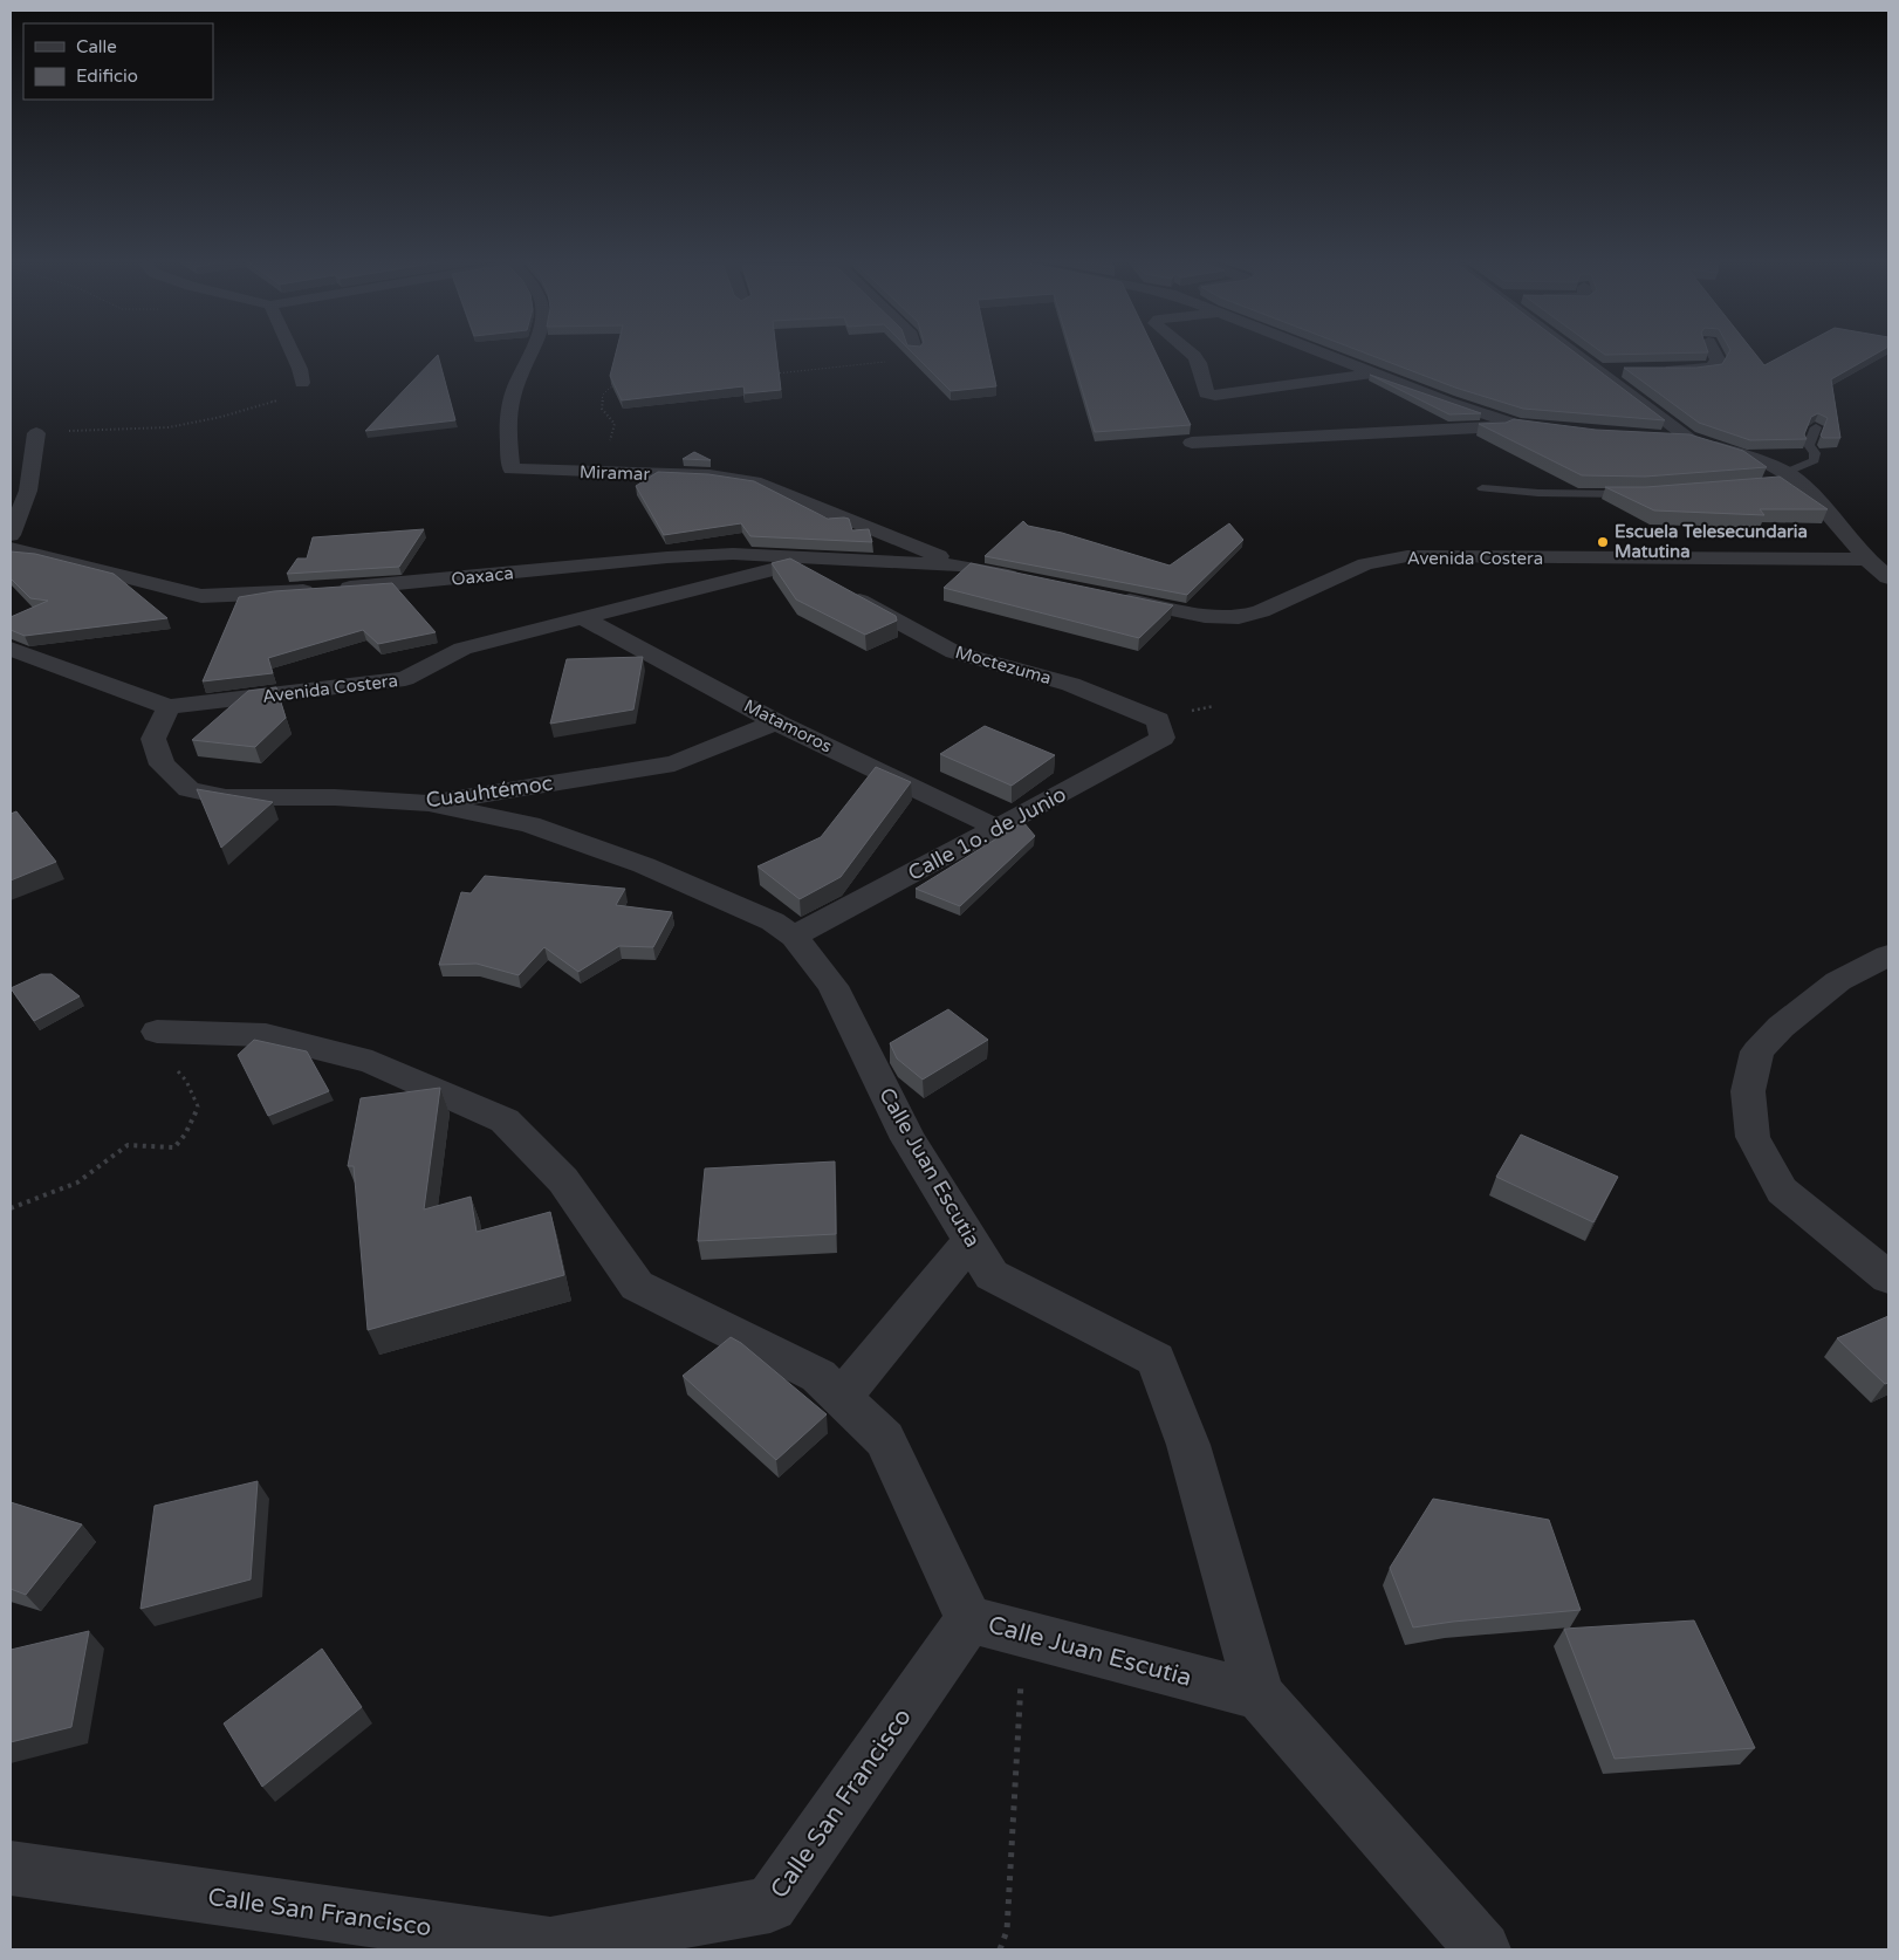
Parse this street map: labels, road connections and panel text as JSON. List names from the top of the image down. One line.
{"streets":{"street":["Miramar","Avenida Costera","Oaxaca","Moctezuma","Matamoros","Cuauhtémoc","Calle 1o. de Junio","Calle Juan Escutia","Calle San Francisco"]},"crossings":[["Miramar","Oaxaca"],["Avenida Costera","Oaxaca"],["Avenida Costera","Moctezuma"],["Avenida Costera","Matamoros"],["Avenida Costera","Cuauhtémoc"],["Moctezuma","Calle 1o. de Junio"],["Matamoros","Cuauhtémoc"],["Matamoros","Calle 1o. de Junio"],["Cuauhtémoc","Calle Juan Escutia"],["Calle 1o. de Junio","Calle Juan Escutia"],["Calle Juan Escutia","Calle San Francisco"]],"places":["Escuela Telesecundaria Matutina"],"legend":["Calle","Edificio"]}
